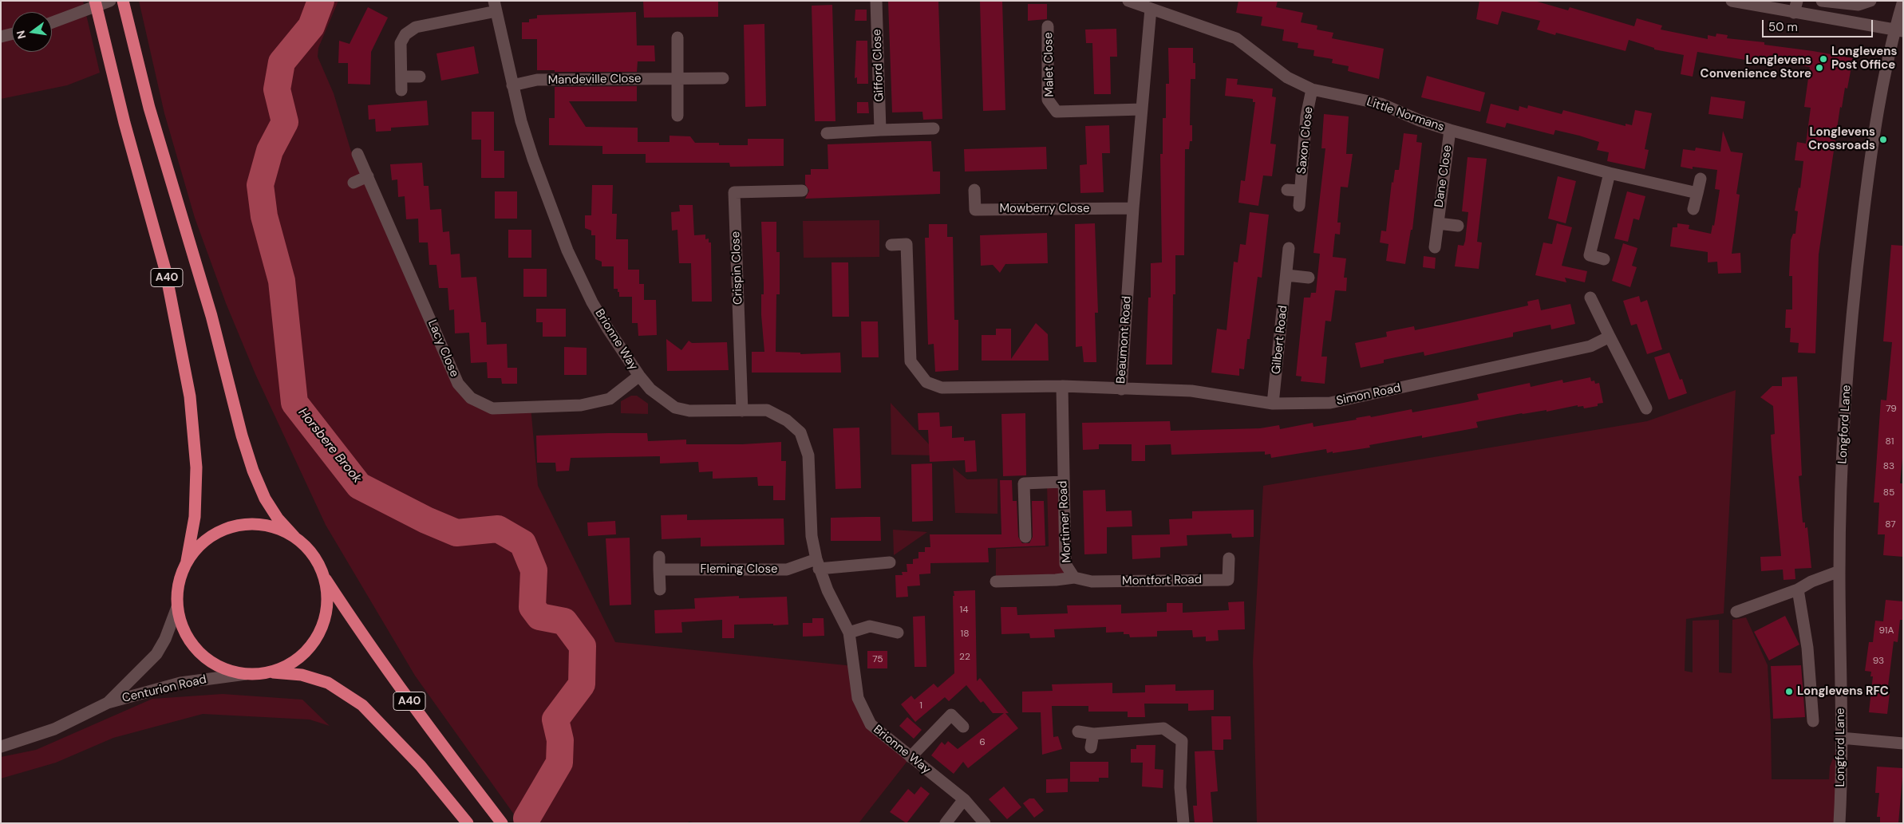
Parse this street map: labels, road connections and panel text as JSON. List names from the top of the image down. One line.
{"streets":{"highway":["A40"],"street":["Malet Close","Gifford Close","Mandeville Close","Little Normans","Saxon Close","Dane Close","Mowberry Close","Crispin Close","Brionne Way","Beaumont Road","Gilbert Road","Lacy Close","Simon Road","Longford Lane","Mortimer Road","Fleming Close","Montfort Road","Centurion Road"]},"crossings":[["Malet Close","Beaumont Road"],["Mandeville Close","Brionne Way"],["Little Normans","Saxon Close"],["Little Normans","Dane Close"],["Little Normans","Beaumont Road"],["Mowberry Close","Beaumont Road"],["Crispin Close","Brionne Way"],["Brionne Way","Lacy Close"],["Brionne Way","Fleming Close"],["Beaumont Road","Simon Road"],["Beaumont Road","Mortimer Road"],["Gilbert Road","Simon Road"],["Mortimer Road","Montfort Road"]],"water":["Horsbere Brook"],"places":["Longlevens Post Office","Longlevens Convenience Store","Longlevens Crossroads","Longlevens RFC"],"house_numbers":["79","81","83","85","87","14","91A","18","22","75","93","1","6"],"scale_bar":"50 m","north":"left"}
